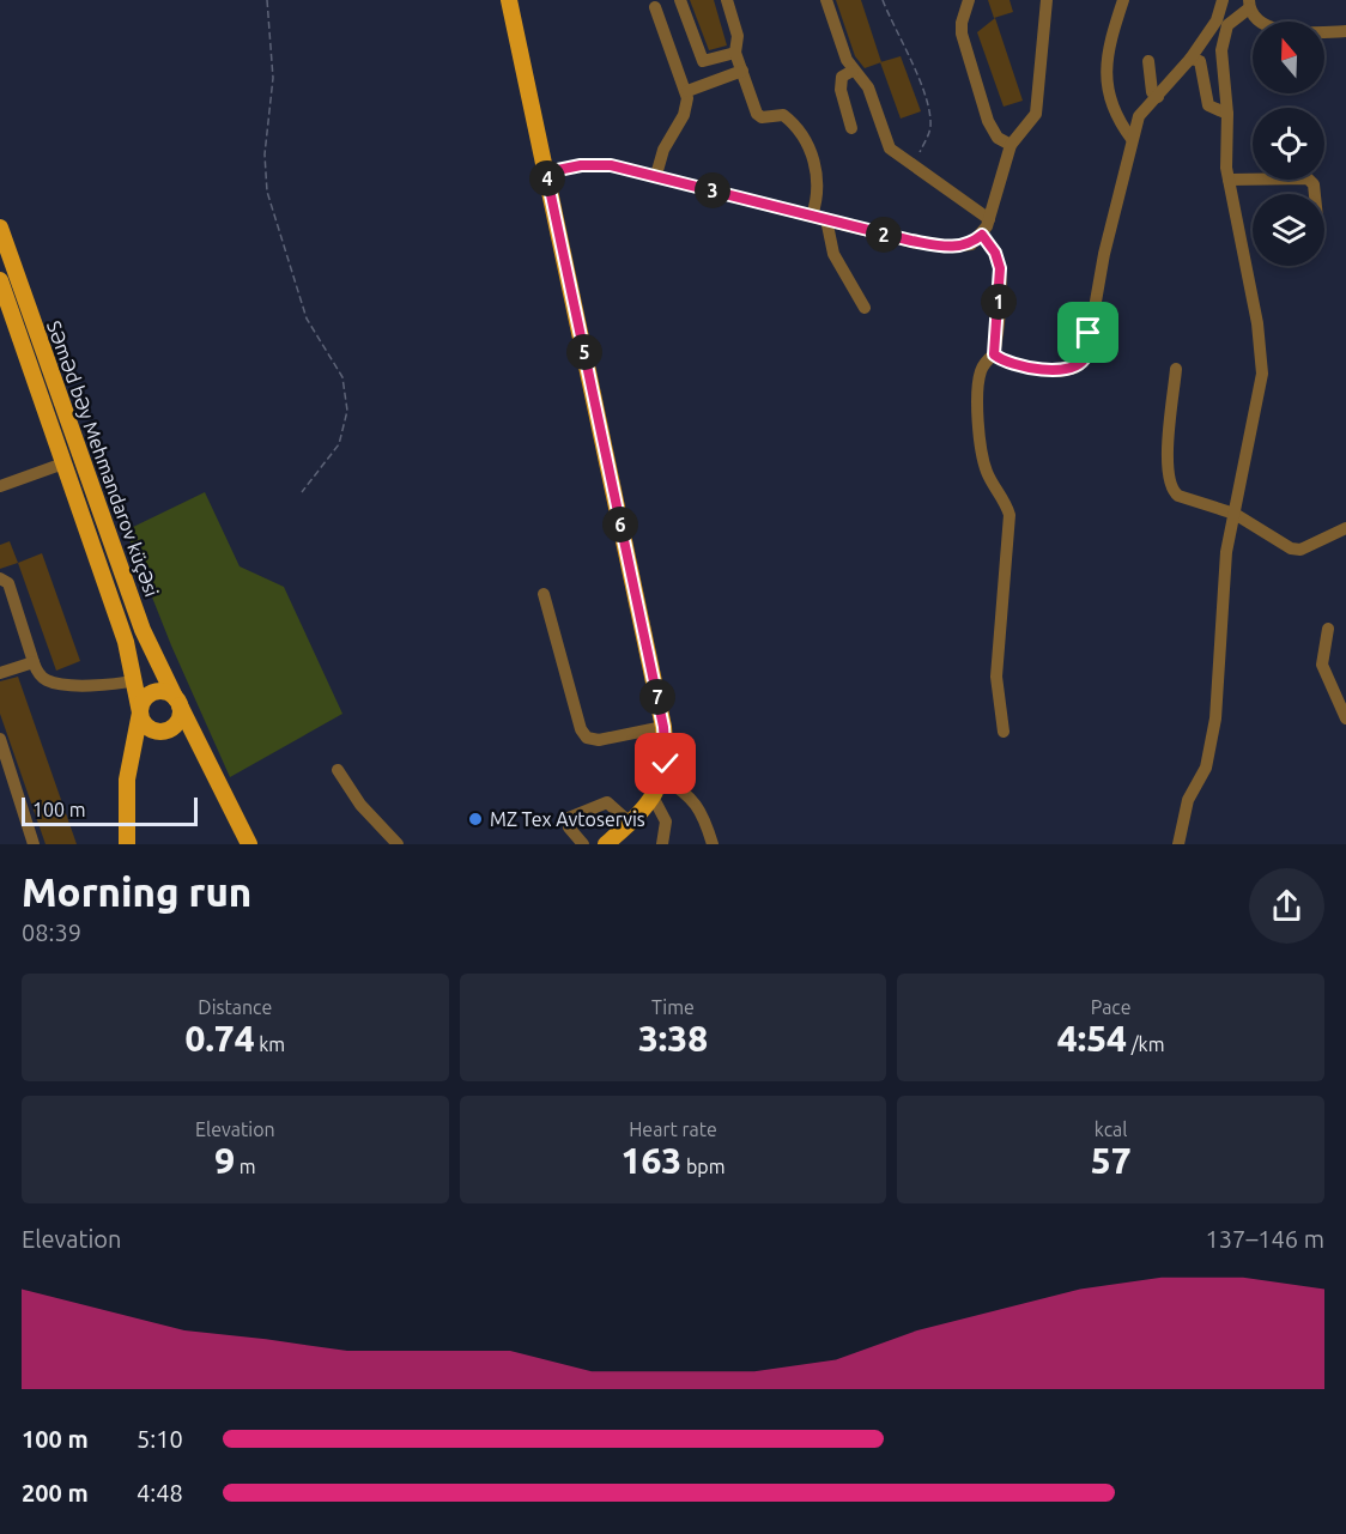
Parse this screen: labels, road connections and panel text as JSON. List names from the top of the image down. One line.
{"streets":{"main road":["Səməd bəy Mehmandarov küçəsi"]},"places":["MZ Tex Avtoservis"],"scale_bar":"100 m","north":"top","page":{"pins":["4","3","2","1","5","6","7"],"scale":"100 m","heading":["Morning run","08:39"],"stats":[["Distance","0.74 km"],["Time","3:38"],["Pace","4:54 /km"],["Elevation","9 m"],["Heart rate","163 bpm"],["kcal","57"]],"chart":["Elevation","137–146 m"],"list":[{"name":"100 m","note":"5:10"},{"name":"200 m","note":"4:48"}]}}
